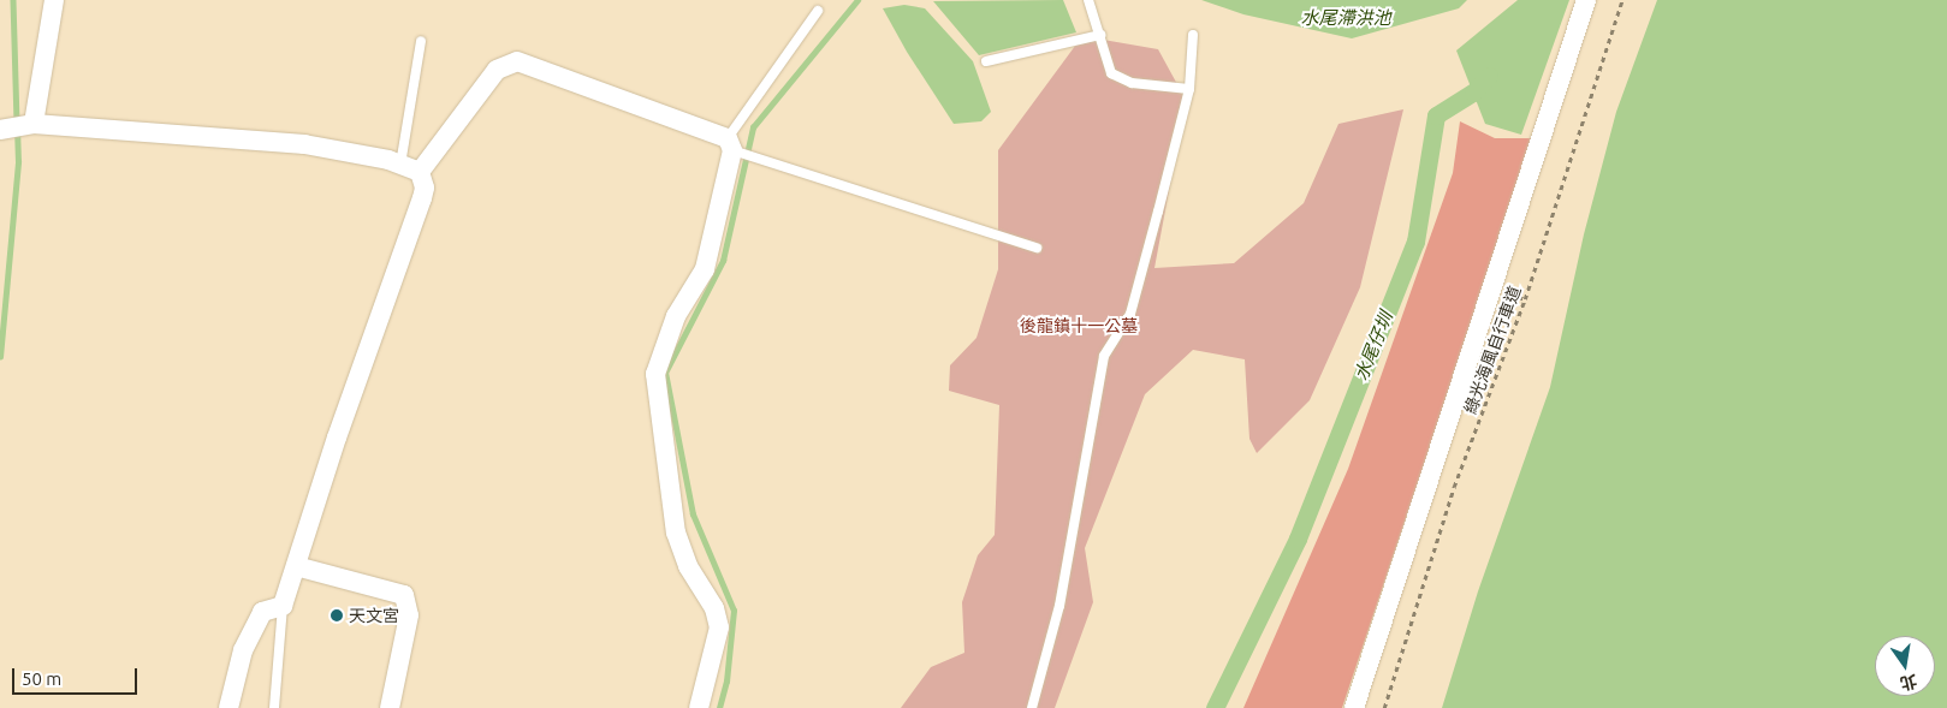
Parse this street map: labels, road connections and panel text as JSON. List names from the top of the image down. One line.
{"streets":{"path":["綠光海風自行車道"]},"water":["水尾滯洪池","水尾仔圳"],"parks":["後龍鎮十一公墓"],"places":["天文宮"],"scale_bar":"50 m","north":"bottom"}
